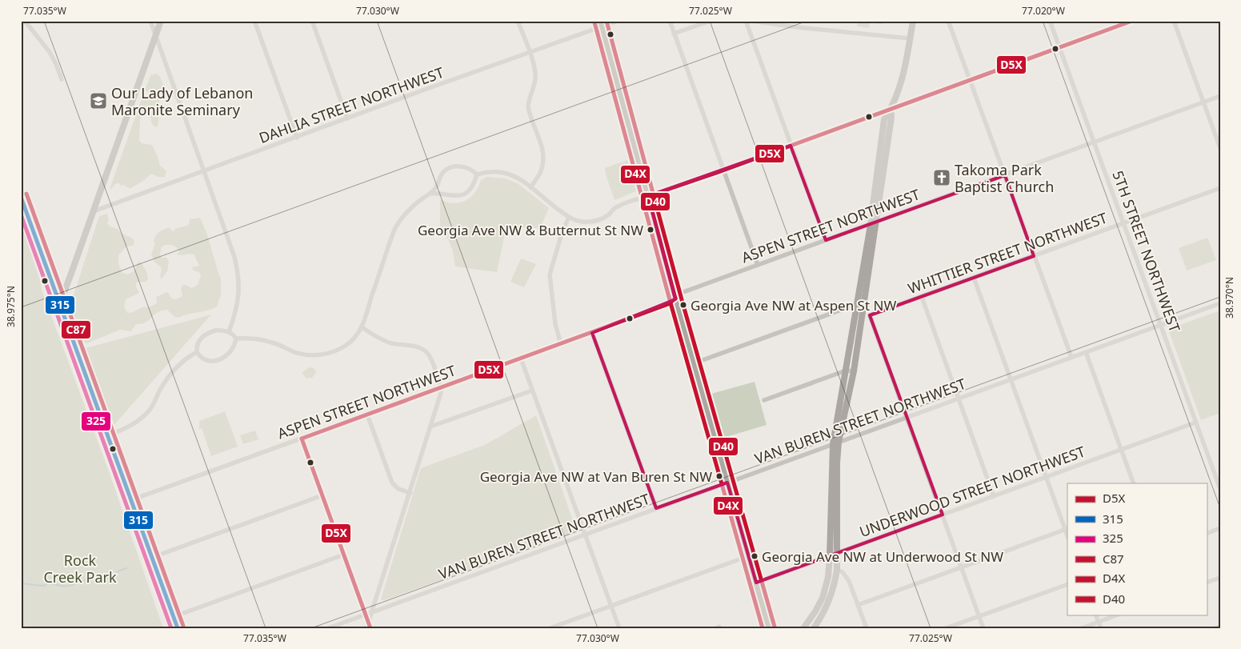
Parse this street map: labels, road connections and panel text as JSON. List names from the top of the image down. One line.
{"streets":{"street":["DAHLIA STREET NORTHWEST","ASPEN STREET NORTHWEST","5TH STREET NORTHWEST","WHITTIER STREET NORTHWEST","VAN BUREN STREET NORTHWEST","UNDERWOOD STREET NORTHWEST"]},"crossings":[["ASPEN STREET NORTHWEST","5TH STREET NORTHWEST"],["5TH STREET NORTHWEST","WHITTIER STREET NORTHWEST"],["5TH STREET NORTHWEST","VAN BUREN STREET NORTHWEST"],["5TH STREET NORTHWEST","UNDERWOOD STREET NORTHWEST"],["WHITTIER STREET NORTHWEST","VAN BUREN STREET NORTHWEST"]],"parks":["Rock Creek Park"],"places":{"school or university":["Our Lady of Lebanon Maronite Seminary"],"church":["Takoma Park Baptist Church"],"other":["Georgia Ave NW & Butternut St NW","Georgia Ave NW at Aspen St NW","Georgia Ave NW at Van Buren St NW","Georgia Ave NW at Underwood St NW"]},"lines":["transit line D5X","transit line D40","transit line D4X","transit line C87","transit line 315","transit line 325"],"legend":["D5X","315","325","C87","D4X","D40"],"coordinates":["77.035°W","77.030°W","77.025°W","77.020°W","38.970°N","38.975°N"]}
